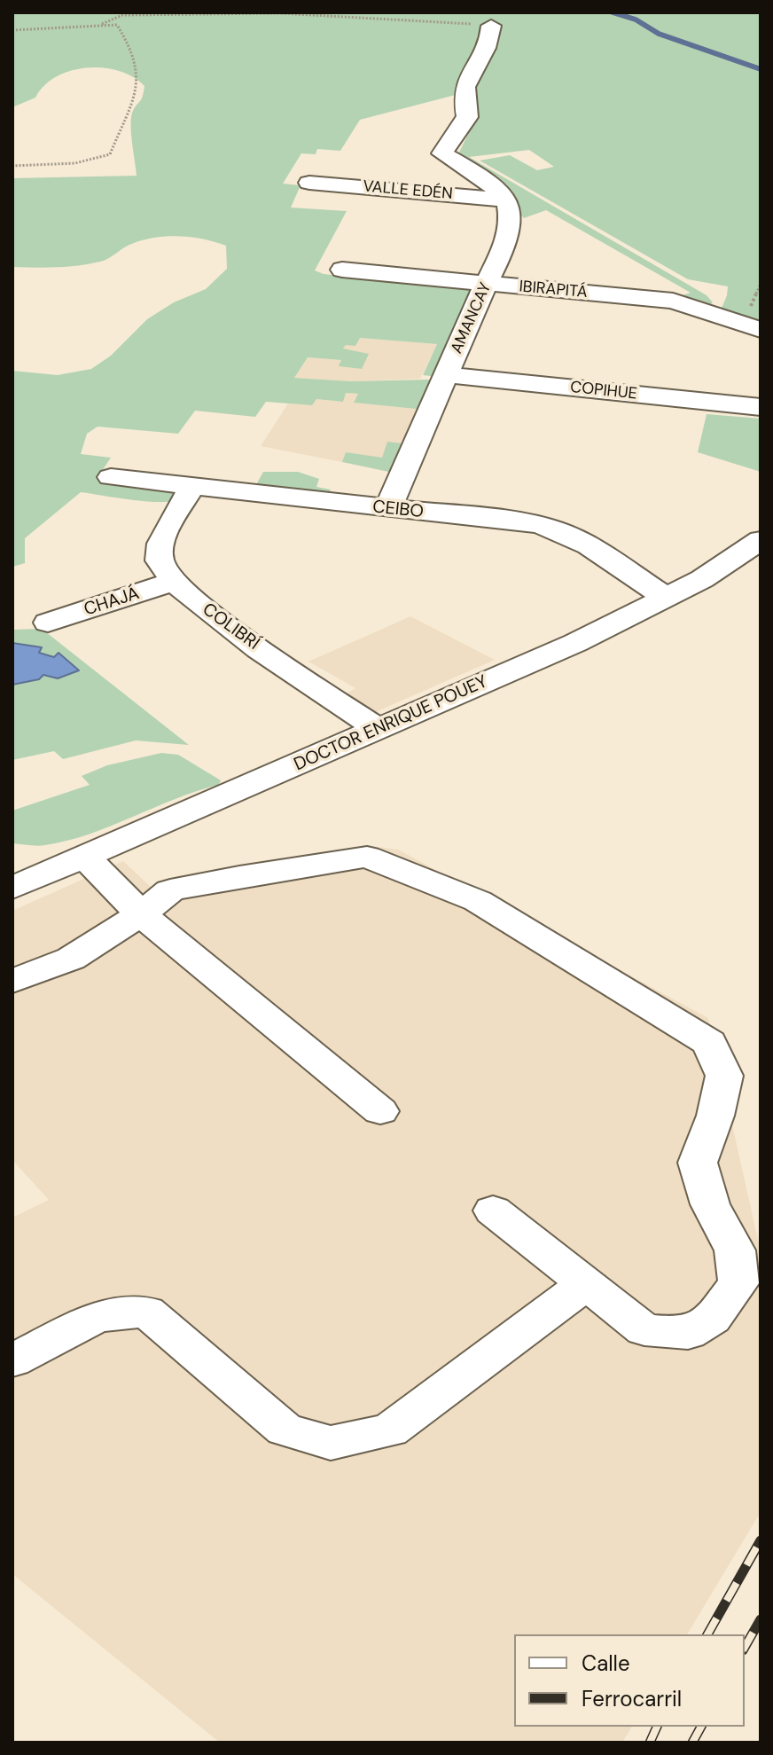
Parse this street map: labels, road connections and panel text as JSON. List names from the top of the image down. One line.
{"streets":{"street":["VALLE EDÉN","IBIRAPITÁ","AMANCAY","COPIHUE","CEIBO","CHAJÁ","COLIBRÍ","DOCTOR ENRIQUE POUEY"]},"crossings":[["VALLE EDÉN","AMANCAY"],["IBIRAPITÁ","AMANCAY"],["AMANCAY","COPIHUE"],["AMANCAY","CEIBO"],["CEIBO","COLIBRÍ"],["CEIBO","DOCTOR ENRIQUE POUEY"],["CHAJÁ","COLIBRÍ"],["COLIBRÍ","DOCTOR ENRIQUE POUEY"]],"legend":["Calle","Ferrocarril"]}
